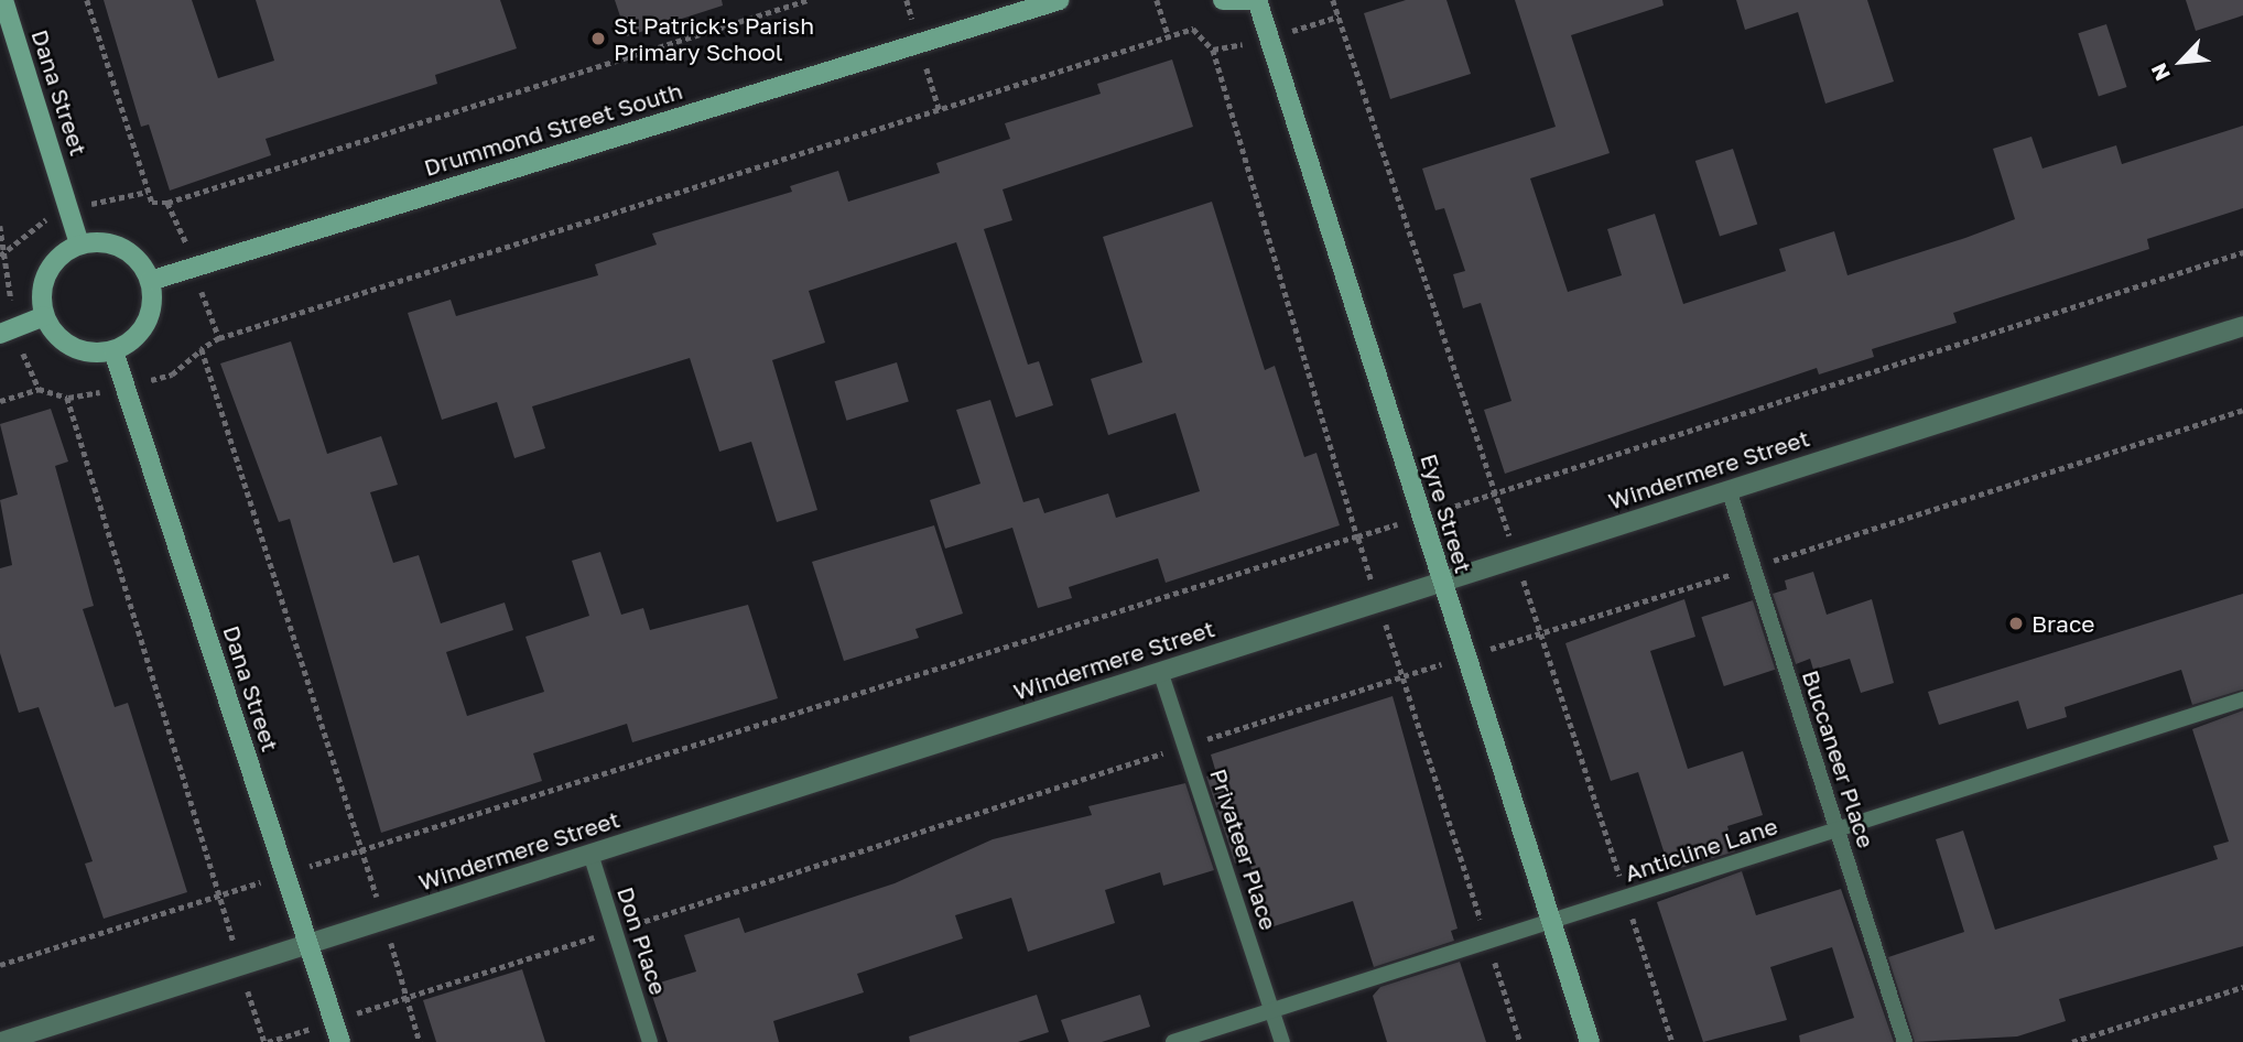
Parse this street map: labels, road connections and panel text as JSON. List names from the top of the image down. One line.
{"streets":{"main road":["Dana Street","Drummond Street South","Eyre Street"],"street":["Windermere Street"],"lane":["Buccaneer Place","Privateer Place","Anticline Lane","Don Place"]},"crossings":[["Dana Street","Drummond Street South"],["Dana Street","Windermere Street"],["Windermere Street","Eyre Street"],["Windermere Street","Buccaneer Place"],["Windermere Street","Privateer Place"],["Windermere Street","Don Place"],["Eyre Street","Anticline Lane"],["Buccaneer Place","Anticline Lane"],["Privateer Place","Anticline Lane"]],"places":["St Patrick's Parish Primary School","Brace"],"north":"bottom left"}
